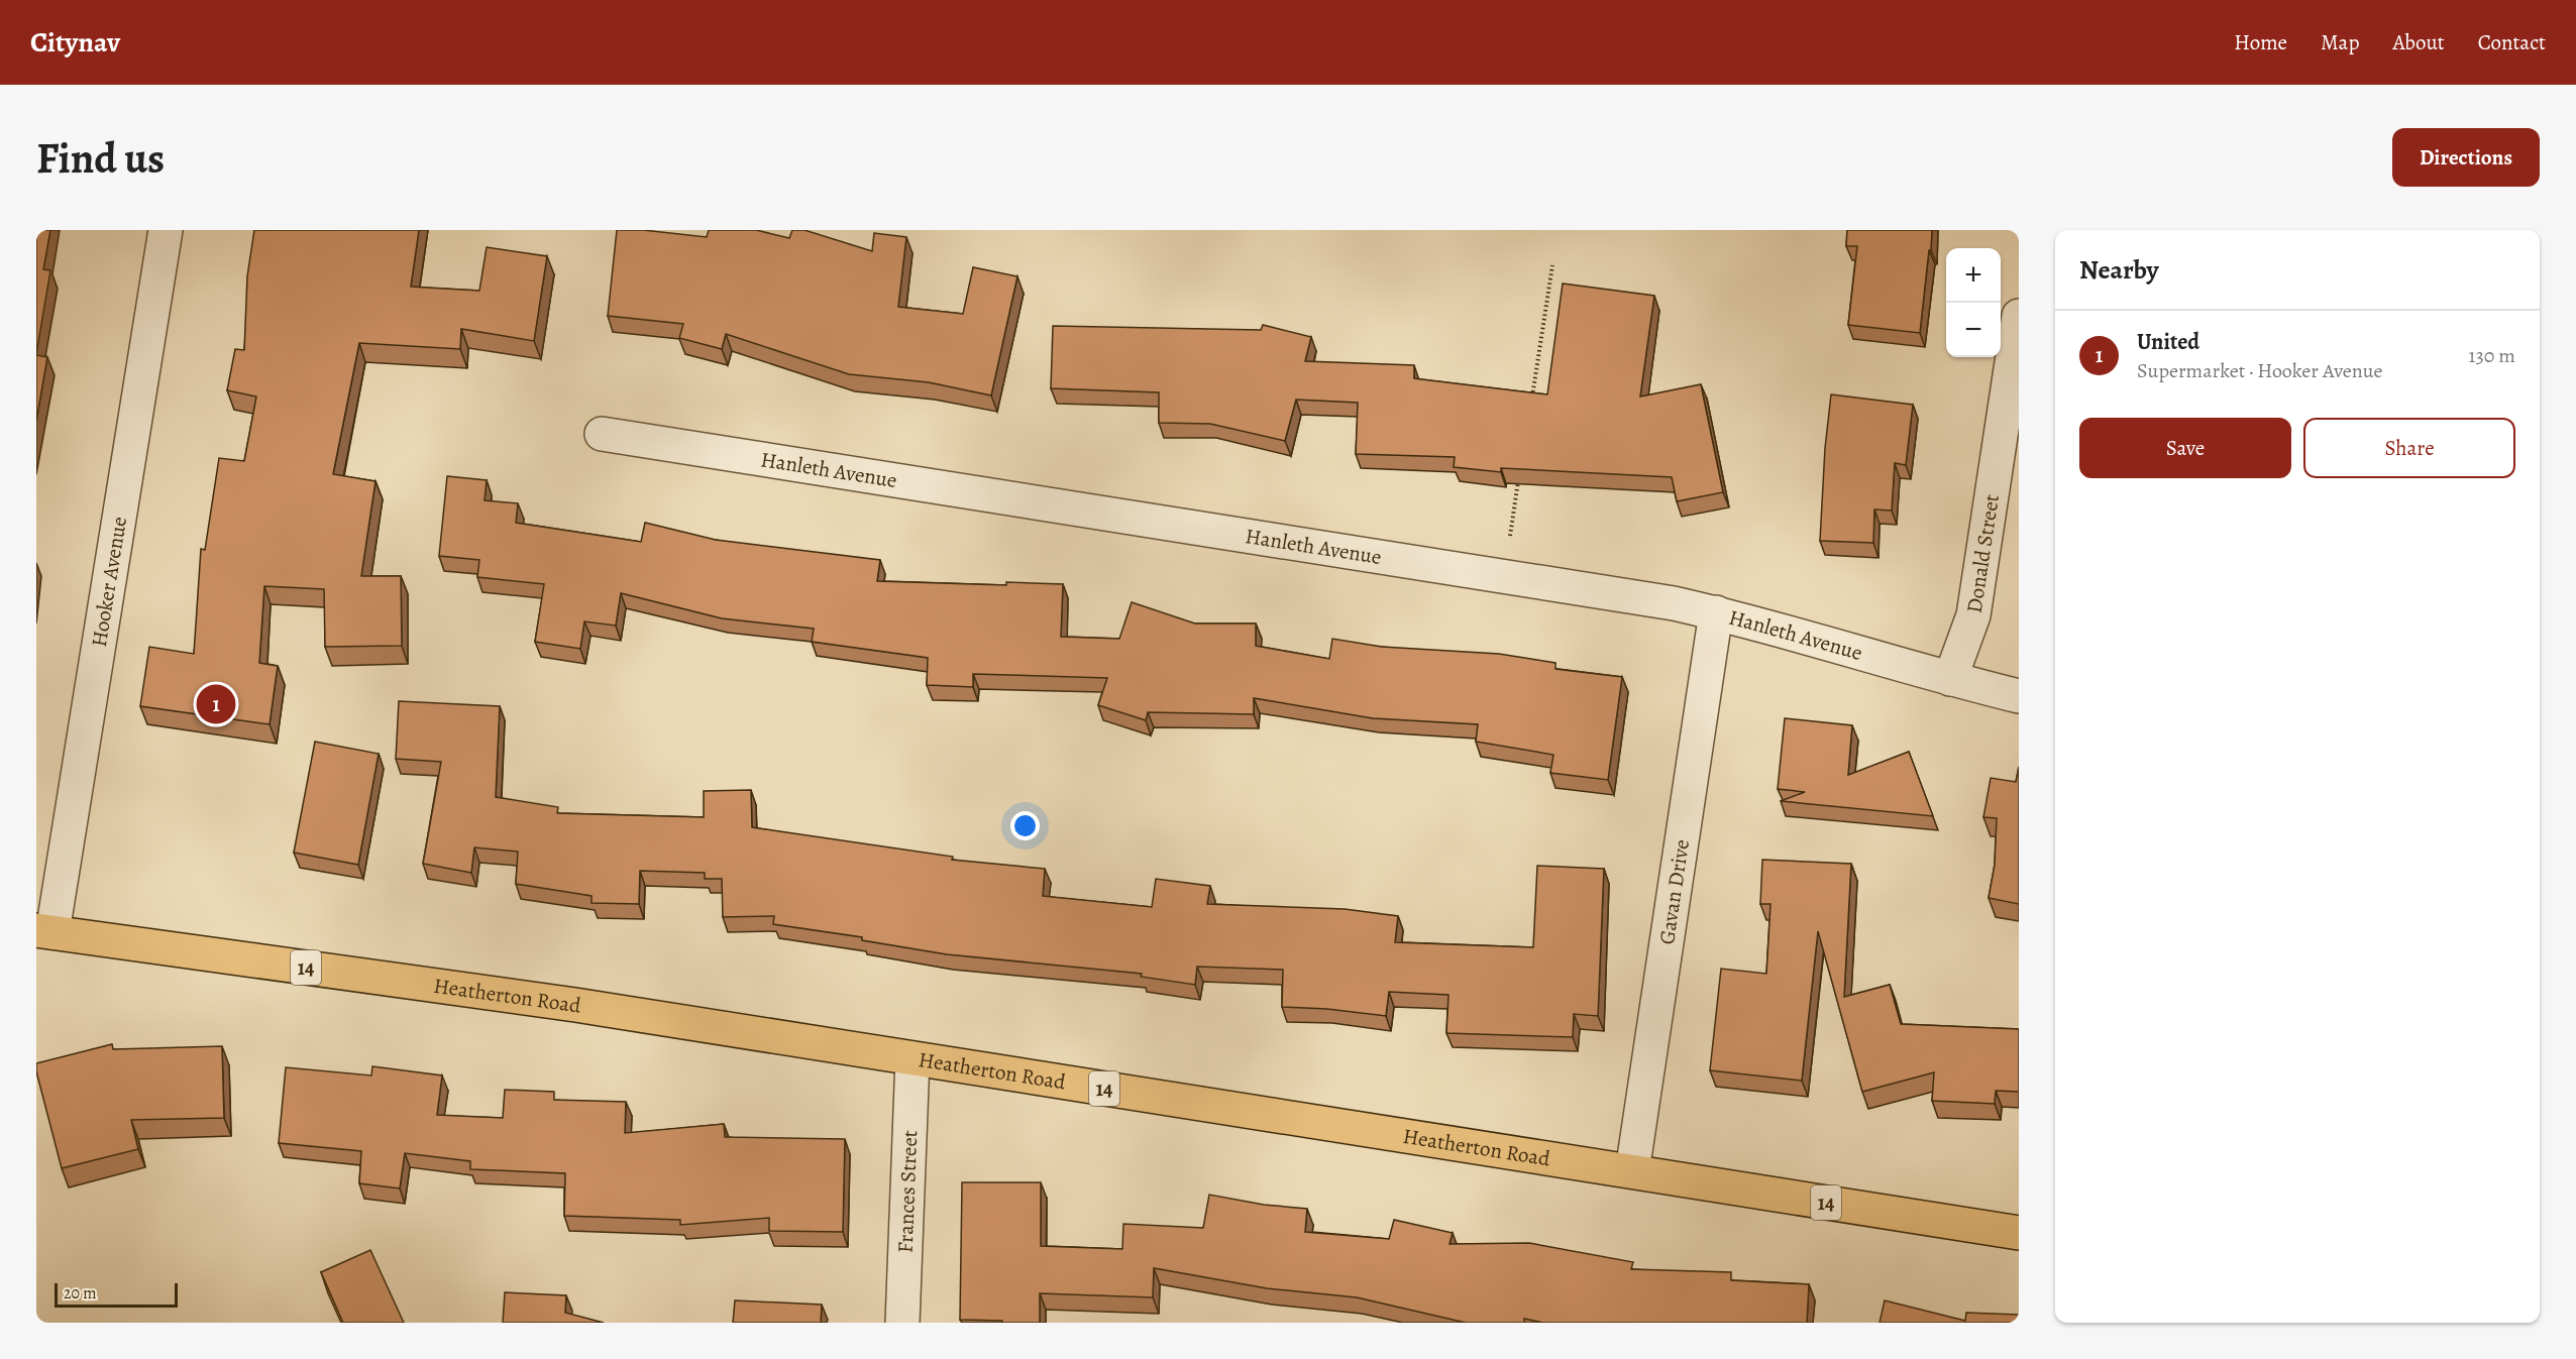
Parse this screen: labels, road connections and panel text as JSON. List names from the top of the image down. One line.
{"streets":{"main road":["14","Heatherton Road"],"street":["Hanleth Avenue","Donald Street","Hooker Avenue","Gavan Drive","Frances Street"]},"crossings":[["Hanleth Avenue","Donald Street"],["Hanleth Avenue","Gavan Drive"],["Hooker Avenue","Heatherton Road"],["Gavan Drive","Heatherton Road"],["Heatherton Road","Frances Street"]],"scale_bar":"20 m","page":{"header":"Citynav","nav":["Home","Map","About","Contact"],"buttons":["Directions",["Save","Share"]],"title":"Find us","heading":"Nearby","map_buttons":["+","−"],"list":[{"mark":"1","name":"United","note":"Supermarket · Hooker Avenue","value":"130 m"}],"pins":"1","scale":"20 m"}}
